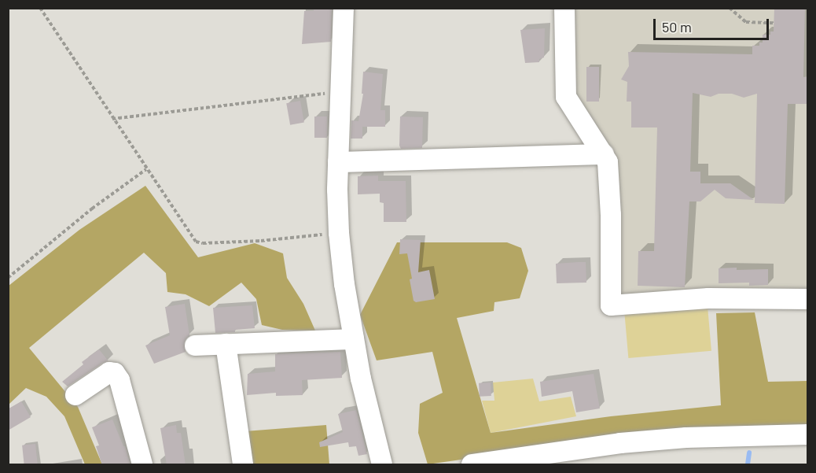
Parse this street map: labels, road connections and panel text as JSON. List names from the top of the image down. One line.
{"scale_bar":"50 m"}
